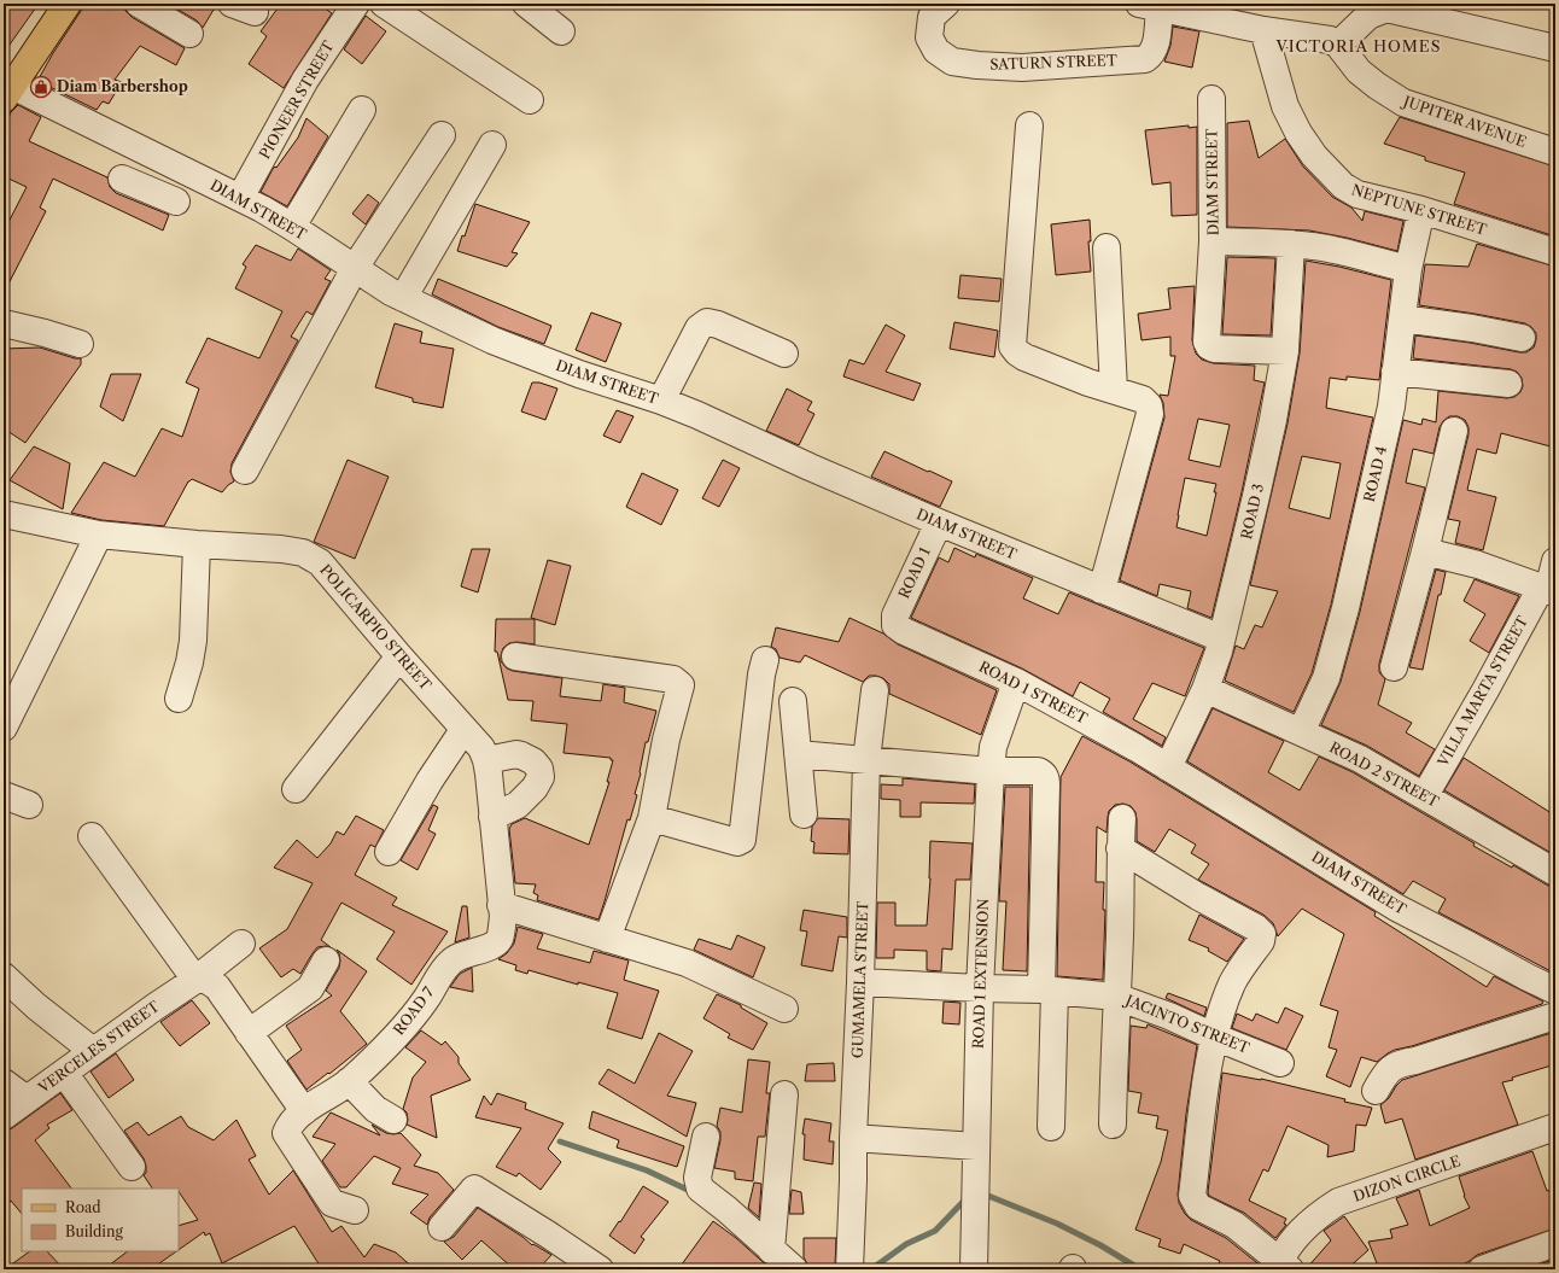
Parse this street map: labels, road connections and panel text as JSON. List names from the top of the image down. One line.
{"streets":{"street":["SATURN STREET","PIONEER STREET","JUPITER AVENUE","DIAM STREET","NEPTUNE STREET","ROAD 4","ROAD 3","ROAD 1","POLICARPIO STREET","VILLA MARTA STREET","ROAD 1 STREET","ROAD 2 STREET","ROAD 1 EXTENSION","GUMAMELA STREET","ROAD 7","JACINTO STREET","VERCELES STREET","DIZON CIRCLE"]},"crossings":[["PIONEER STREET","DIAM STREET"],["DIAM STREET","ROAD 4"],["DIAM STREET","ROAD 3"],["DIAM STREET","ROAD 1"],["DIAM STREET","ROAD 1 STREET"],["NEPTUNE STREET","ROAD 4"],["ROAD 4","ROAD 2 STREET"],["ROAD 3","ROAD 1 STREET"],["ROAD 3","ROAD 2 STREET"],["ROAD 1","ROAD 1 STREET"],["POLICARPIO STREET","ROAD 7"],["VILLA MARTA STREET","ROAD 2 STREET"],["ROAD 1 STREET","ROAD 1 EXTENSION"],["ROAD 1 EXTENSION","JACINTO STREET"],["GUMAMELA STREET","JACINTO STREET"]],"districts":["VICTORIA HOMES"],"places":{"shop":["Diam Barbershop"]},"legend":["Road","Building"]}
